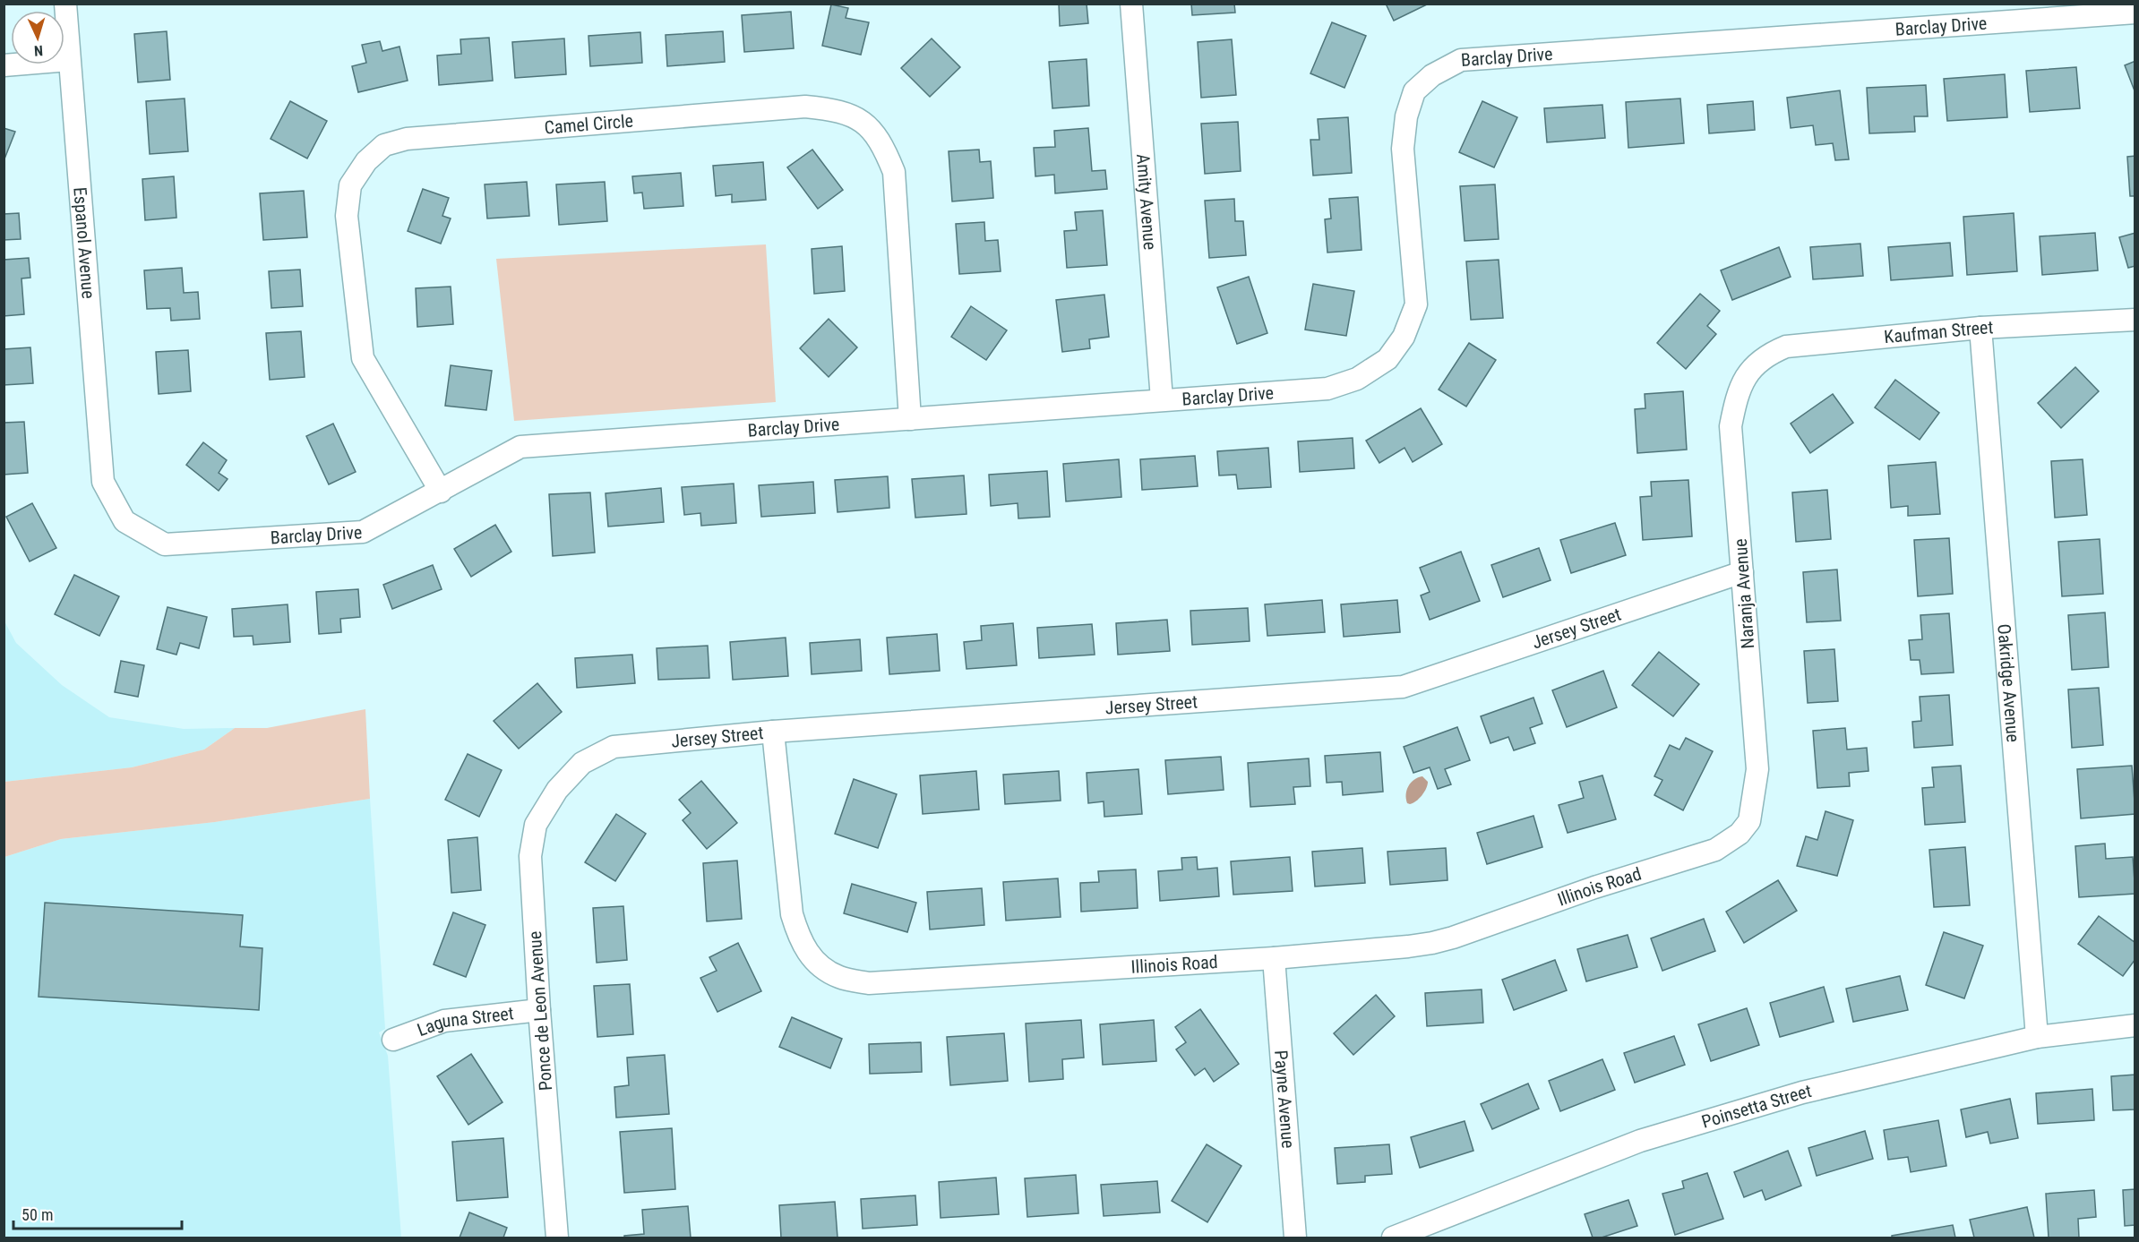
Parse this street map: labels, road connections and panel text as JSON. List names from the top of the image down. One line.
{"streets":{"street":["Barclay Drive","Camel Circle","Amity Avenue","Espanol Avenue","Kaufman Street","Naranja Avenue","Jersey Street","Oakridge Avenue","Illinois Road","Ponce de Leon Avenue","Laguna Street","Payne Avenue","Poinsetta Street"]},"crossings":[["Barclay Drive","Camel Circle"],["Barclay Drive","Amity Avenue"],["Barclay Drive","Espanol Avenue"],["Kaufman Street","Naranja Avenue"],["Kaufman Street","Oakridge Avenue"],["Naranja Avenue","Jersey Street"],["Naranja Avenue","Illinois Road"],["Jersey Street","Illinois Road"],["Jersey Street","Ponce de Leon Avenue"],["Oakridge Avenue","Poinsetta Street"],["Illinois Road","Payne Avenue"],["Ponce de Leon Avenue","Laguna Street"]],"scale_bar":"50 m","north":"bottom"}
